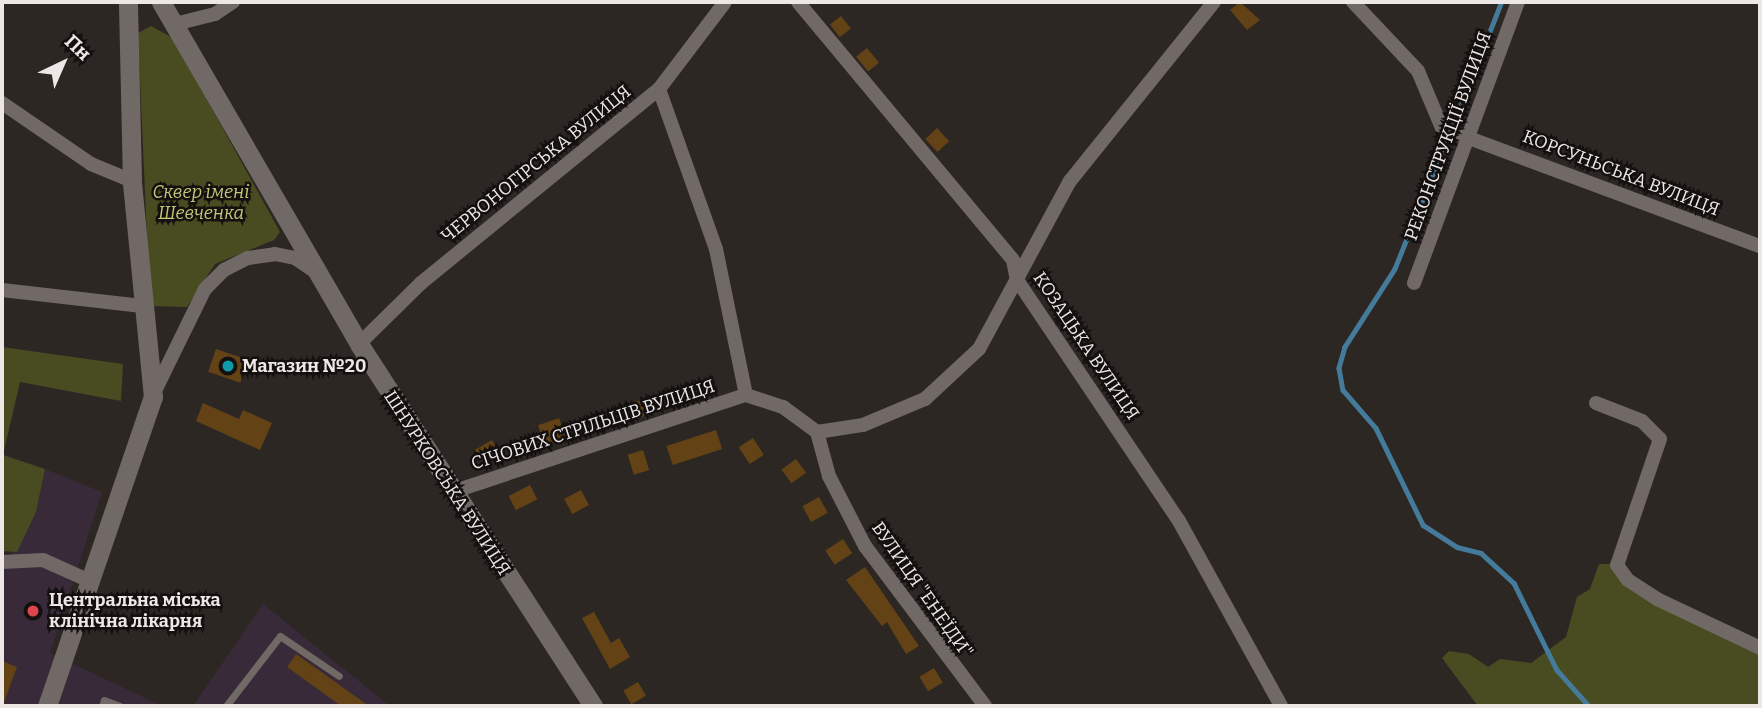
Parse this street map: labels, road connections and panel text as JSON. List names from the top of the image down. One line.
{"streets":{"street":["РЕКОНСТРУКЦІЇ ВУЛИЦЯ","ЧЕРВОНОГІРСЬКА ВУЛИЦЯ","КОРСУНЬСЬКА ВУЛИЦЯ","КОЗАЦЬКА ВУЛИЦЯ","СІЧОВИХ СТРІЛЬЦІВ ВУЛИЦЯ","ШНУРКОВСЬКА ВУЛИЦЯ","ВУЛИЦЯ \"ЕНЕЇДИ\""]},"crossings":[["РЕКОНСТРУКЦІЇ ВУЛИЦЯ","КОРСУНЬСЬКА ВУЛИЦЯ"],["ЧЕРВОНОГІРСЬКА ВУЛИЦЯ","ШНУРКОВСЬКА ВУЛИЦЯ"],["СІЧОВИХ СТРІЛЬЦІВ ВУЛИЦЯ","ШНУРКОВСЬКА ВУЛИЦЯ"]],"parks":["Сквер імені Шевченка"],"places":["Магазин №20","Центральна міська клінічна лікарня"],"north":"top right"}
